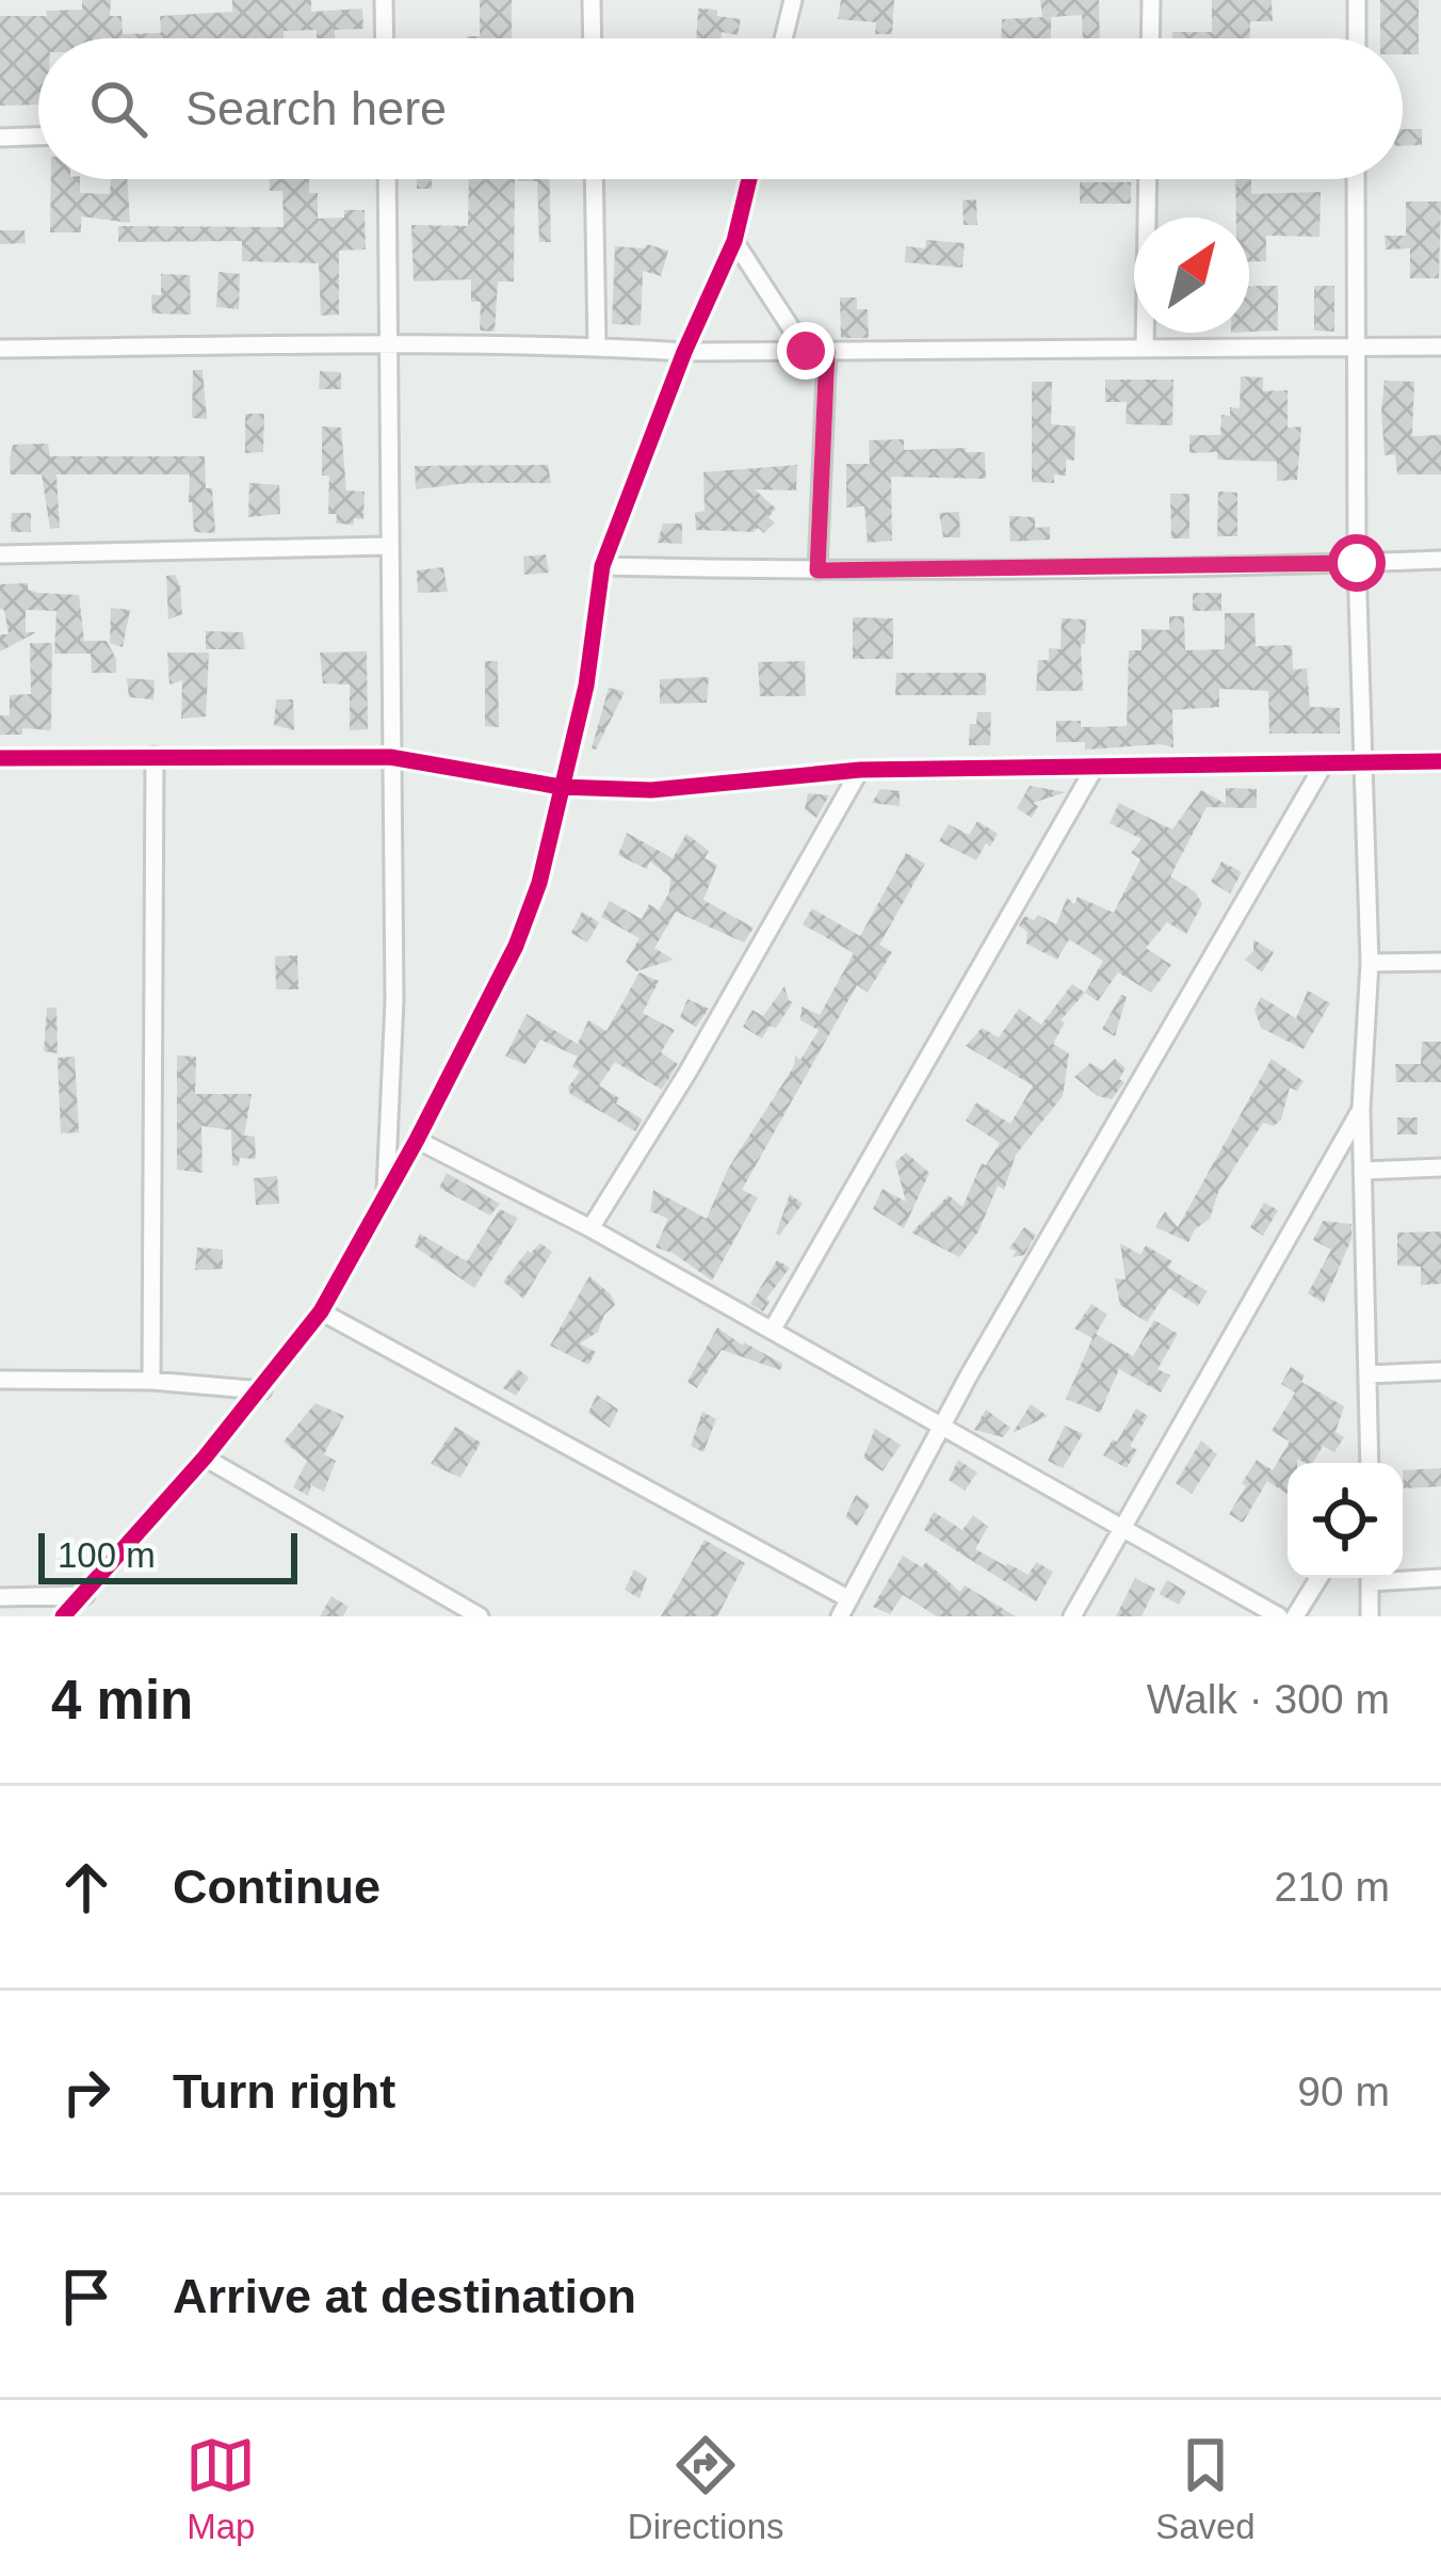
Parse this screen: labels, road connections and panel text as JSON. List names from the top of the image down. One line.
{"scale_bar":"100 m","north":"top right","page":{"search":"Search here","scale":"100 m","heading":["4 min","Walk · 300 m"],"list":[["Continue","210 m"],["Turn right","90 m"],"Arrive at destination"],"nav":["Map","Directions","Saved"]}}
